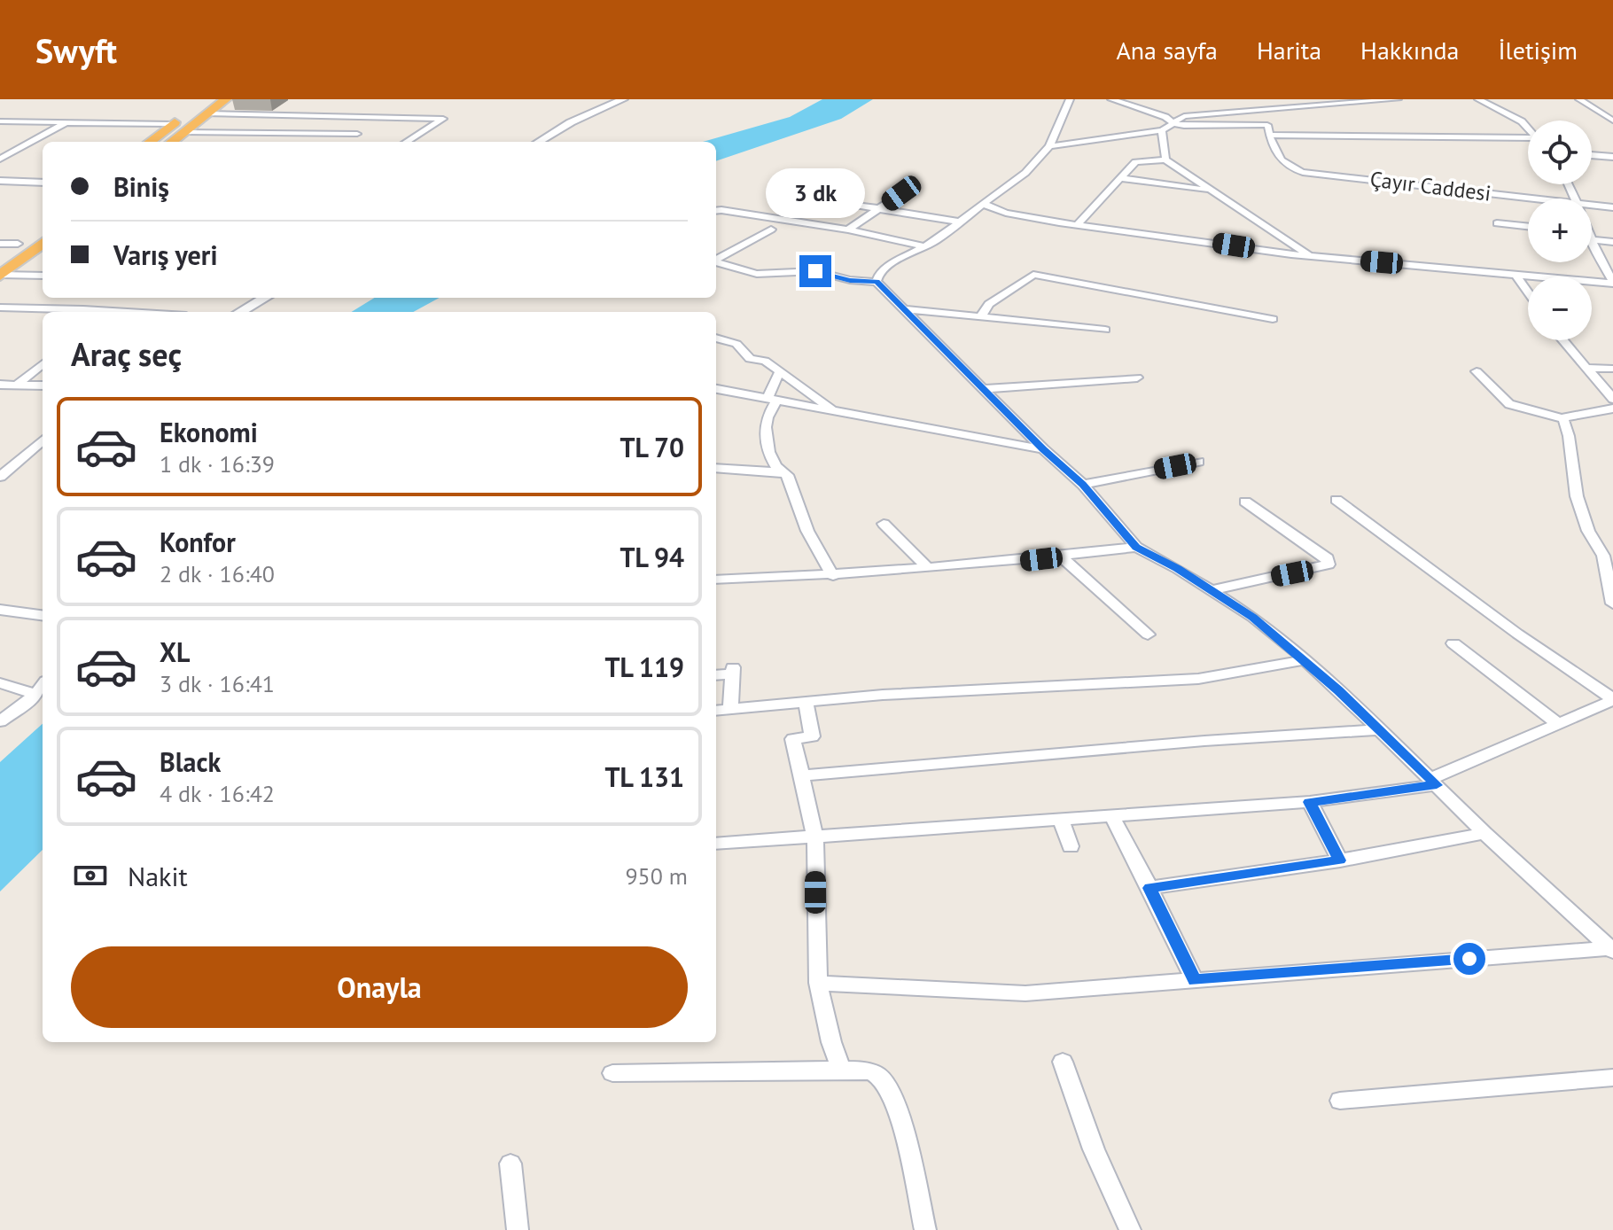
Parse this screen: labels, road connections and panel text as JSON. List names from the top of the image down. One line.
{"streets":{"street":["Çayır Caddesi"]},"page":{"header":"Swyft","nav":["Ana sayfa","Harita","Hakkında","İletişim"],"map_buttons":["+","−"],"banner":["Biniş","Varış yeri"],"bubble":"3 dk","heading":"Araç seç","list":[{"name":"Ekonomi","note":"1 dk · 16:39","value":"TL 70"},{"name":"Konfor","note":"2 dk · 16:40","value":"TL 94"},{"name":"XL","note":"3 dk · 16:41","value":"TL 119"},{"name":"Black","note":"4 dk · 16:42","value":"TL 131"}],"pay":["Nakit","950 m"],"buttons":"Onayla"}}
